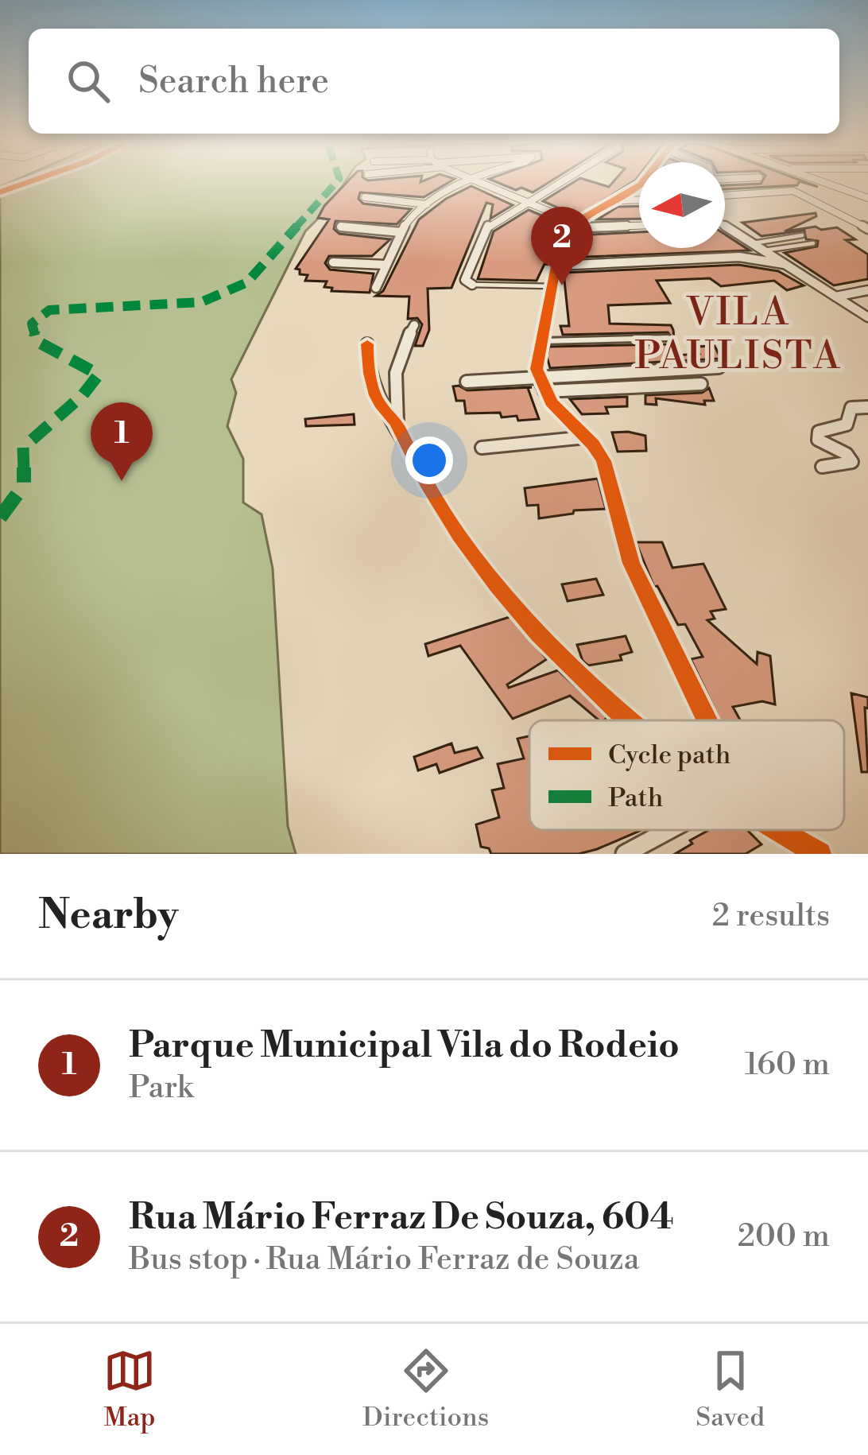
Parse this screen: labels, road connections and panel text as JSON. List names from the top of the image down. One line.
{"districts":["VILA PAULISTA"],"legend":["Cycle path","Path"],"north":"left","page":{"search":"Search here","pins":["2","1"],"heading":["Nearby","2 results"],"list":[{"mark":"1","name":"Parque Municipal Vila do Rodeio","note":"Park","value":"160 m"},{"mark":"2","name":"Rua Mário Ferraz De Souza, 604","note":"Bus stop · Rua Mário Ferraz de Souza","value":"200 m"}],"nav":["Map","Directions","Saved"]}}
